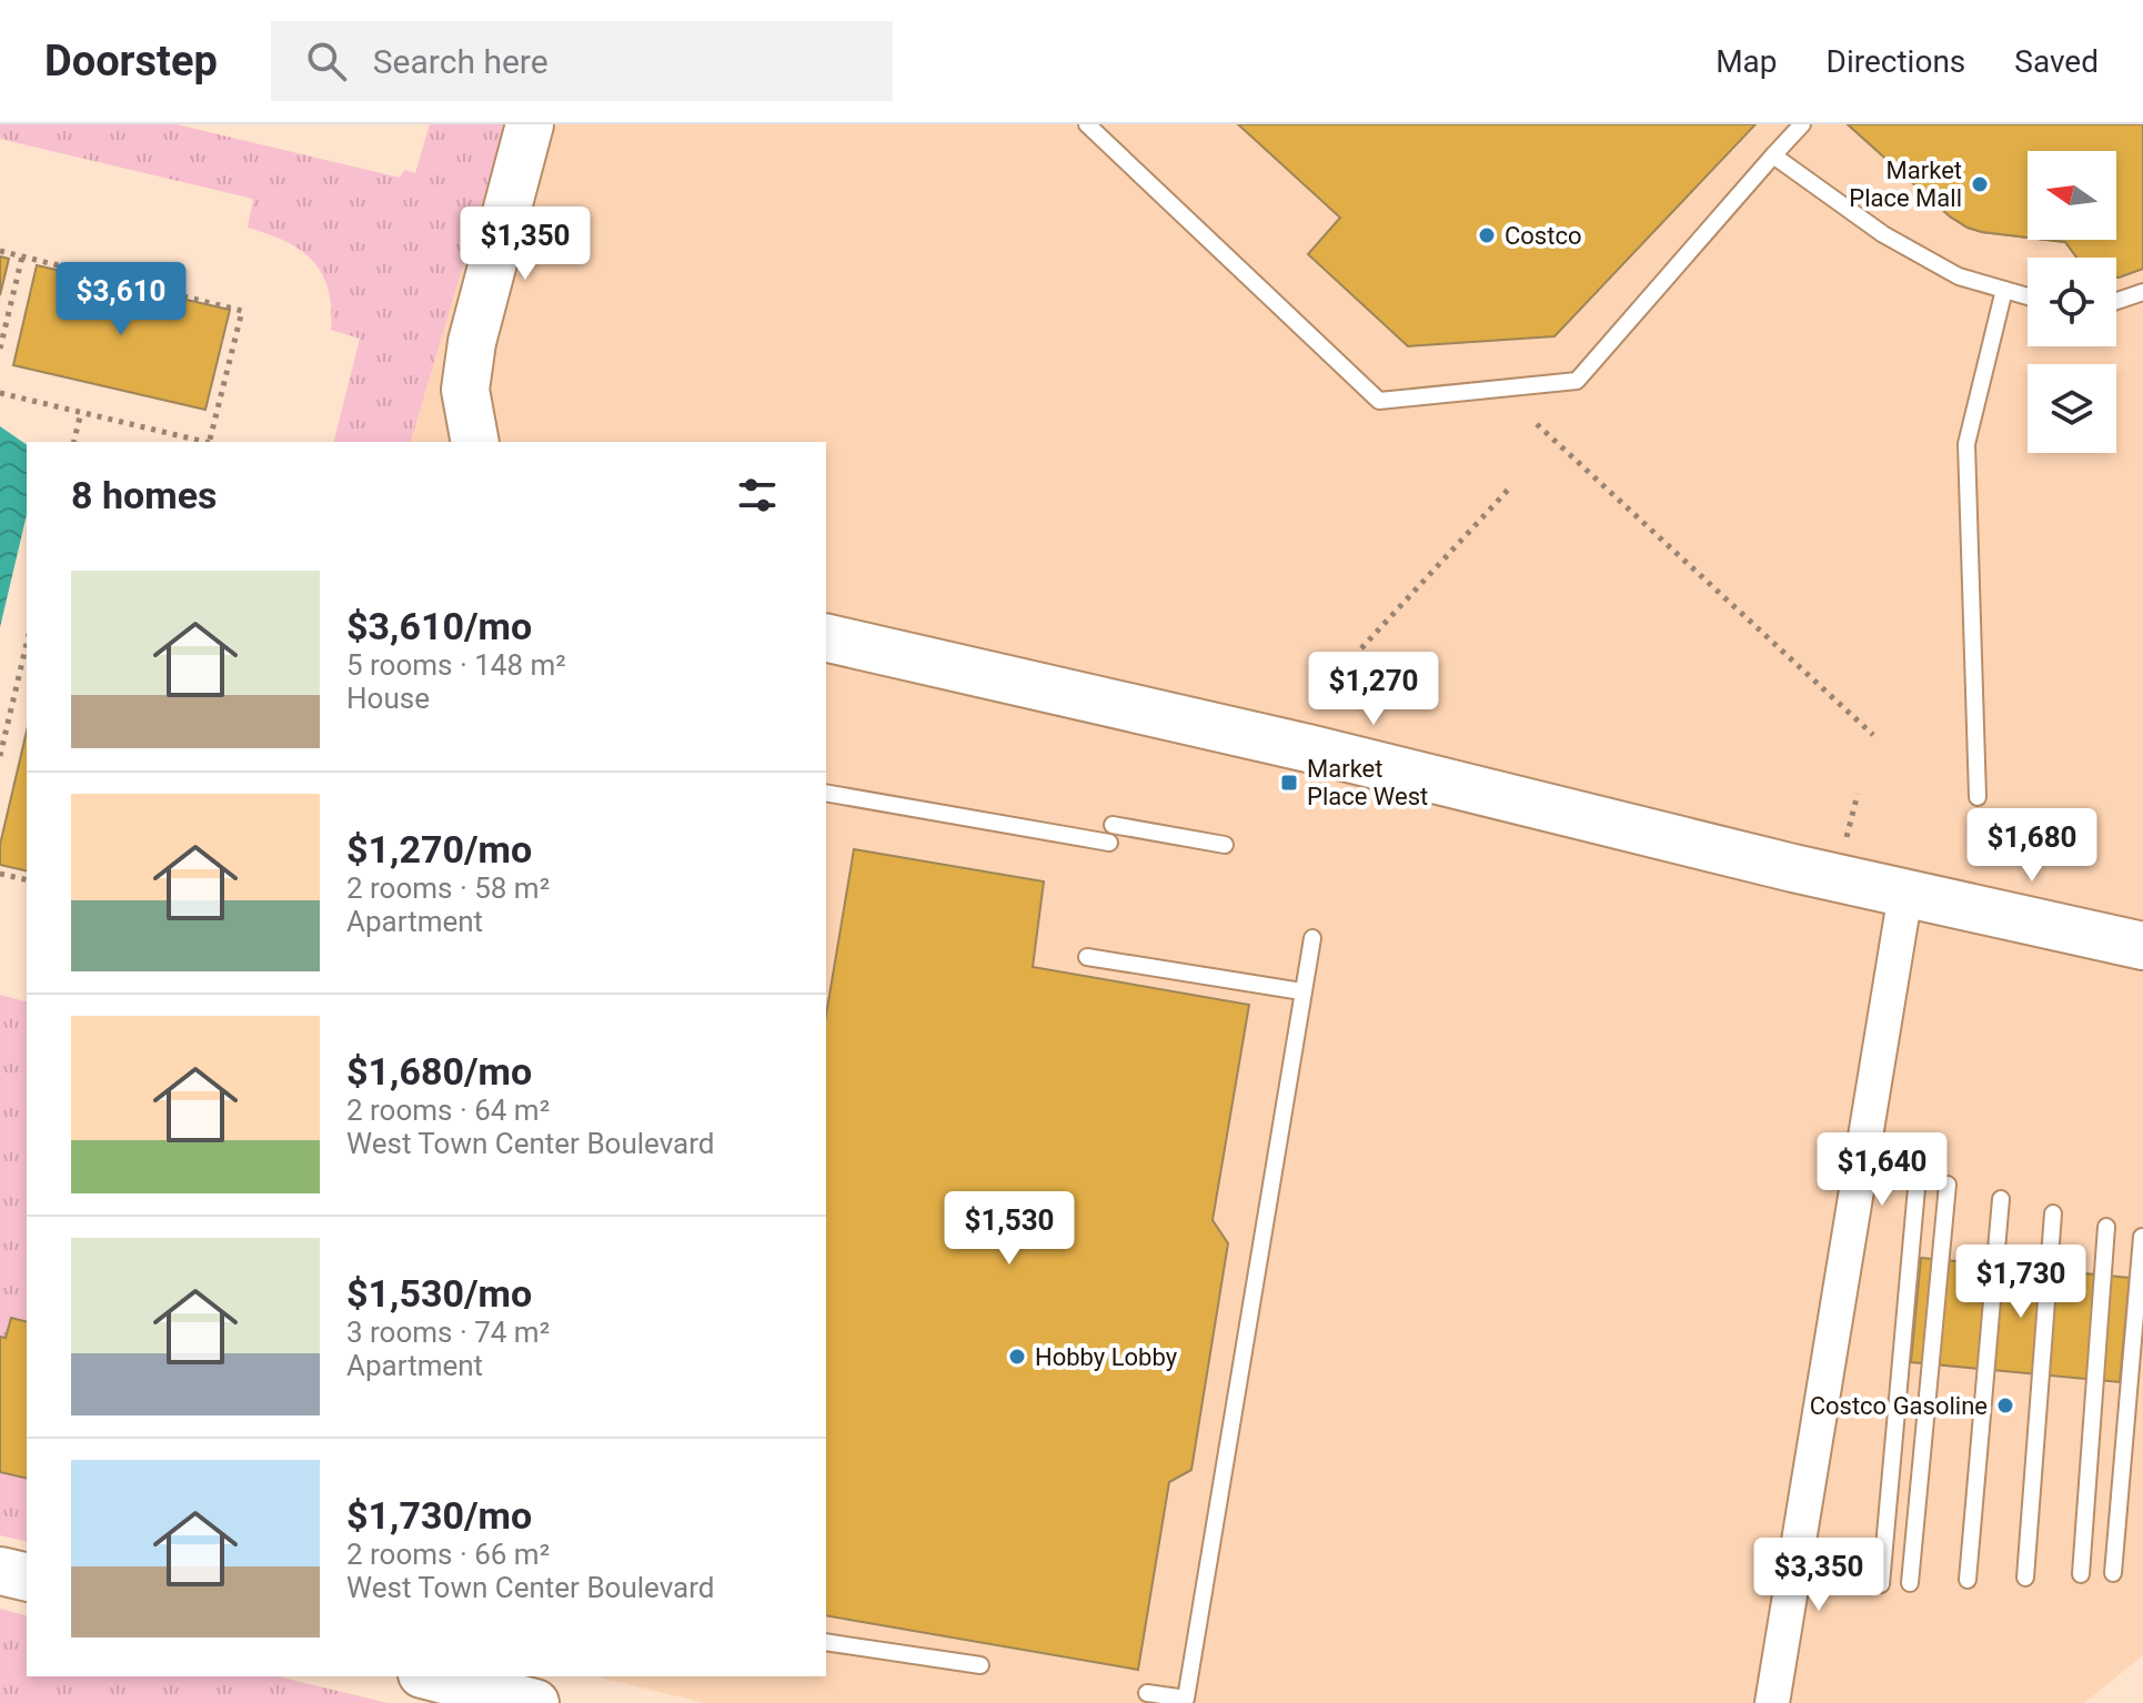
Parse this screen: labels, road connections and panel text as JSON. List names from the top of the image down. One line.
{"places":{"other":["Market Place Mall","Costco","Hobby Lobby","Costco Gasoline"],"transit":["Market Place West"]},"north":"left","page":{"header":"Doorstep","search":"Search here","nav":["Map","Directions","Saved"],"price":["$1,350","$3,610","$1,270","$1,680","$1,640","$1,530","$1,730","$3,350"],"heading":"8 homes","list":[{"name":"$3,610/mo","note":"5 rooms · 148 m² · House"},{"name":"$1,270/mo","note":"2 rooms · 58 m² · Apartment"},{"name":"$1,680/mo","note":"2 rooms · 64 m² · West Town Center Boulevard"},{"name":"$1,530/mo","note":"3 rooms · 74 m² · Apartment"},{"name":"$1,730/mo","note":"2 rooms · 66 m² · West Town Center Boulevard"}]}}
